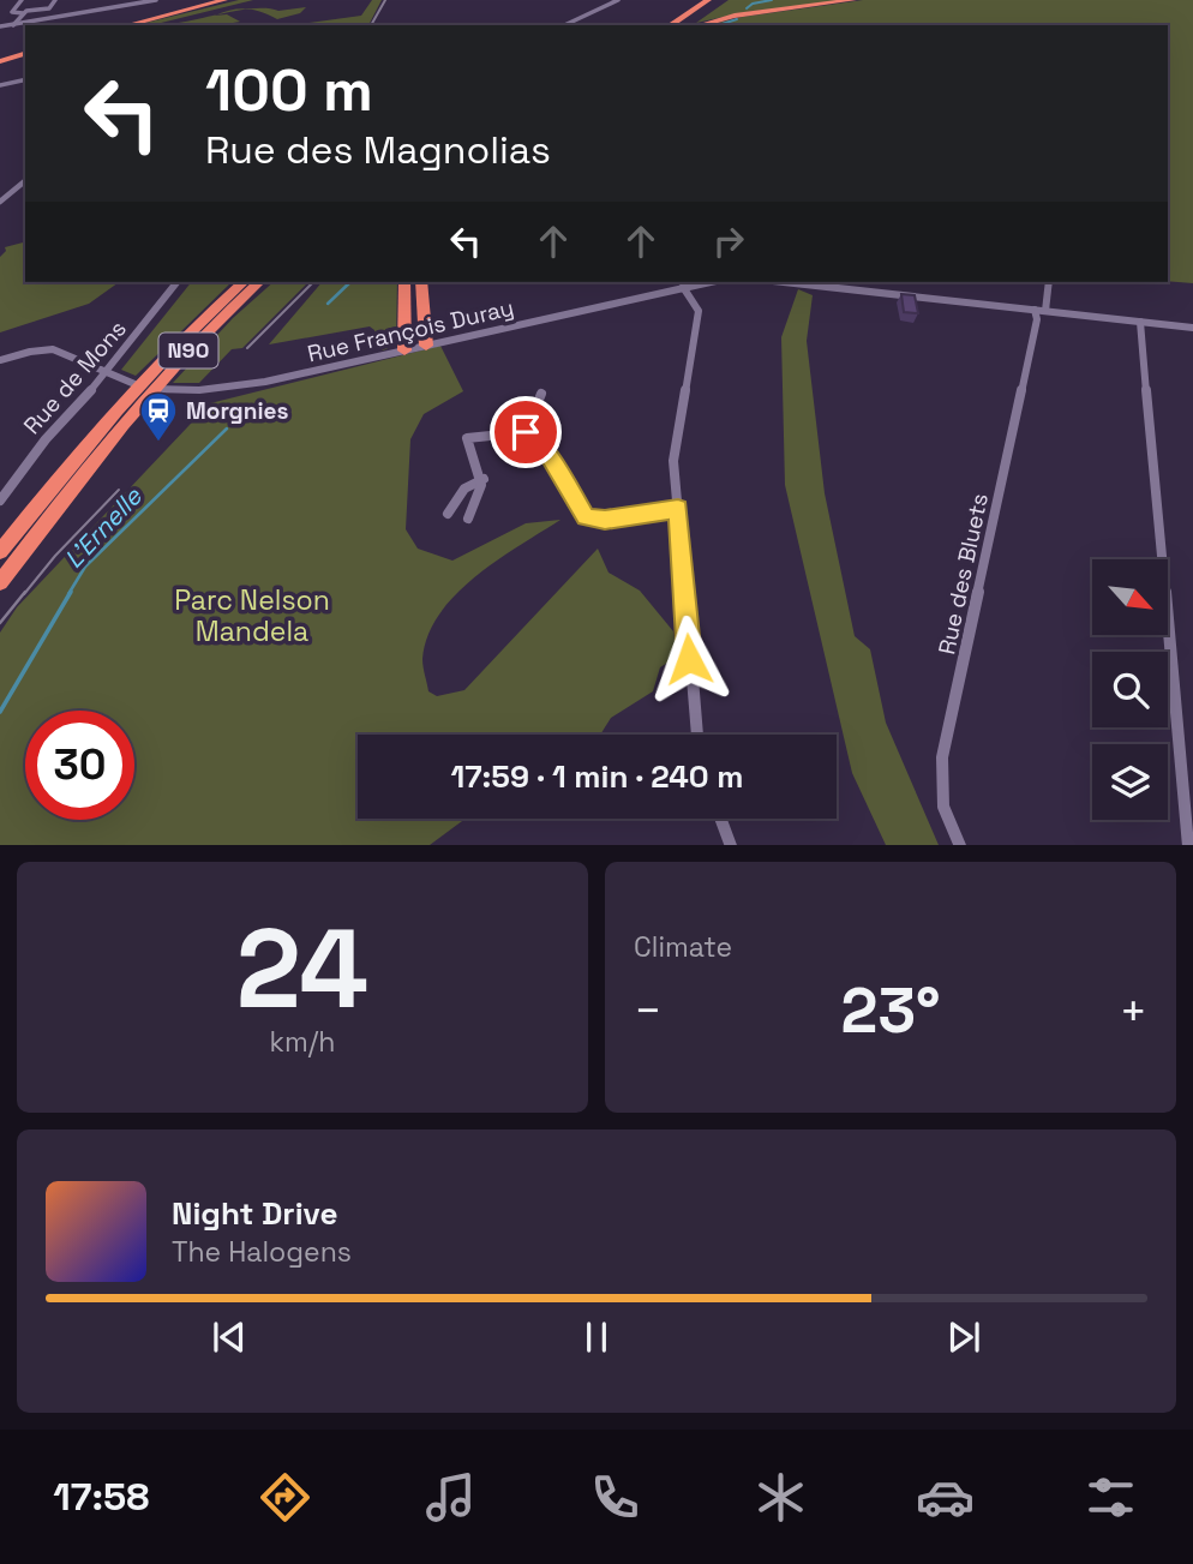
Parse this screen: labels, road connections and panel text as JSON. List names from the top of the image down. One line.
{"streets":{"highway":["N90"],"street":["Rue François Duray","Rue de Mons","Rue des Bluets"]},"crossings":[["Rue François Duray","Rue de Mons"]],"water":["L'Ernelle"],"parks":["Parc Nelson Mandela"],"places":{"station":["Morgnies"]},"north":"bottom right","page":{"turn":["100 m","Rue des Magnolias"],"limit":"30","trip":"17:59 · 1 min · 240 m","tile":[["24","km/h"],"Climate"],"heat":["−","23°","+"],"song":["Night Drive","The Halogens"],"tabs":"17:58"}}
